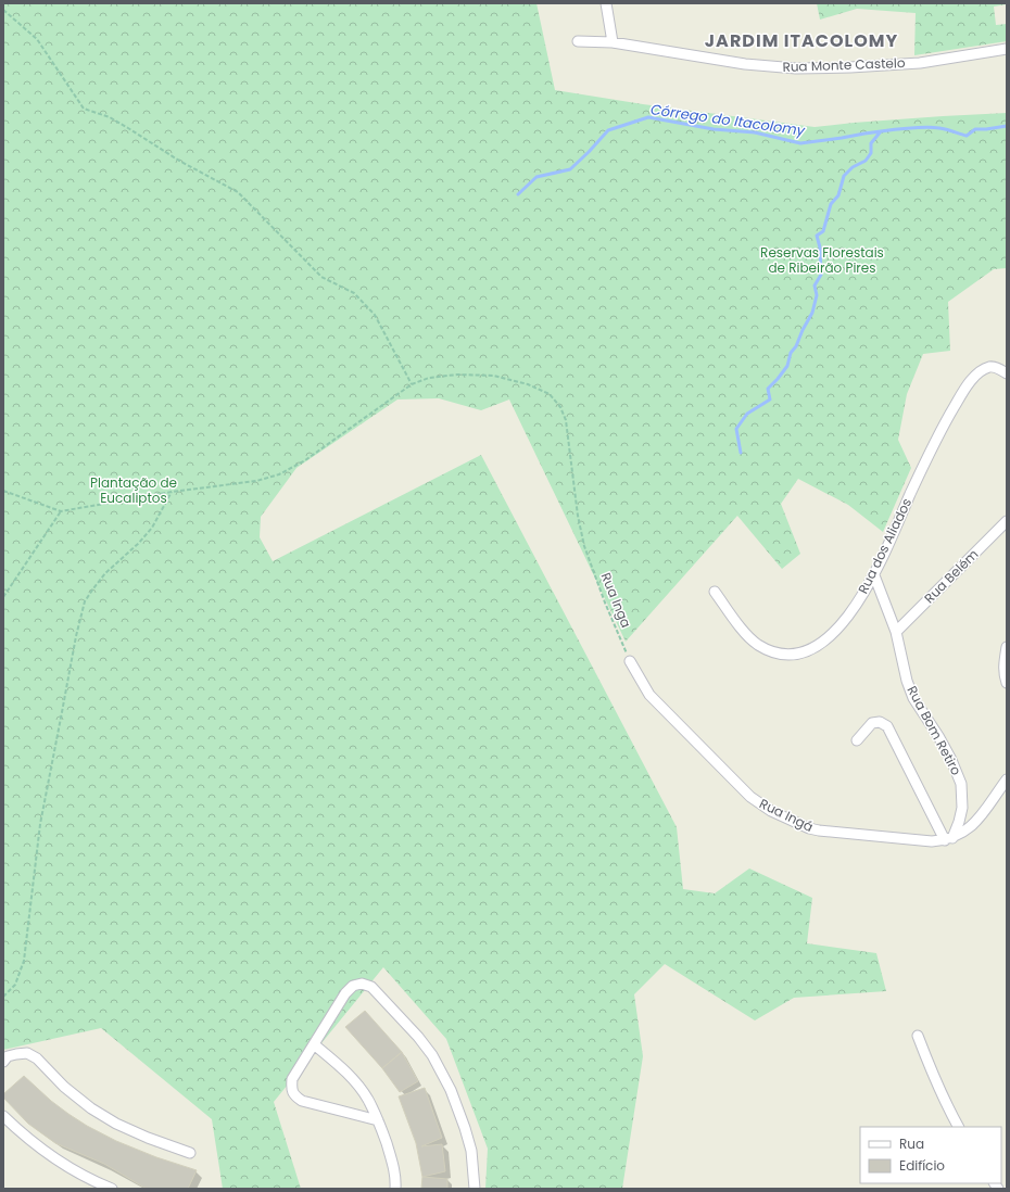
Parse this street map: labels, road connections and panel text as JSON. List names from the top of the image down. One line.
{"streets":{"street":["Rua Monte Castelo","Rua dos Aliados","Rua Belém","Rua Bom Retiro","Rua Ingá"],"path":["Rua Inga"]},"crossings":[["Rua dos Aliados","Rua Bom Retiro"],["Rua Belém","Rua Bom Retiro"],["Rua Inga","Rua Ingá"],["Rua Bom Retiro","Rua Ingá"]],"districts":["JARDIM ITACOLOMY"],"water":["Córrego do Itacolomy"],"parks":["Reservas Florestais de Ribeirão Pires","Plantação de Eucaliptos"],"legend":["Rua","Edifício"]}
